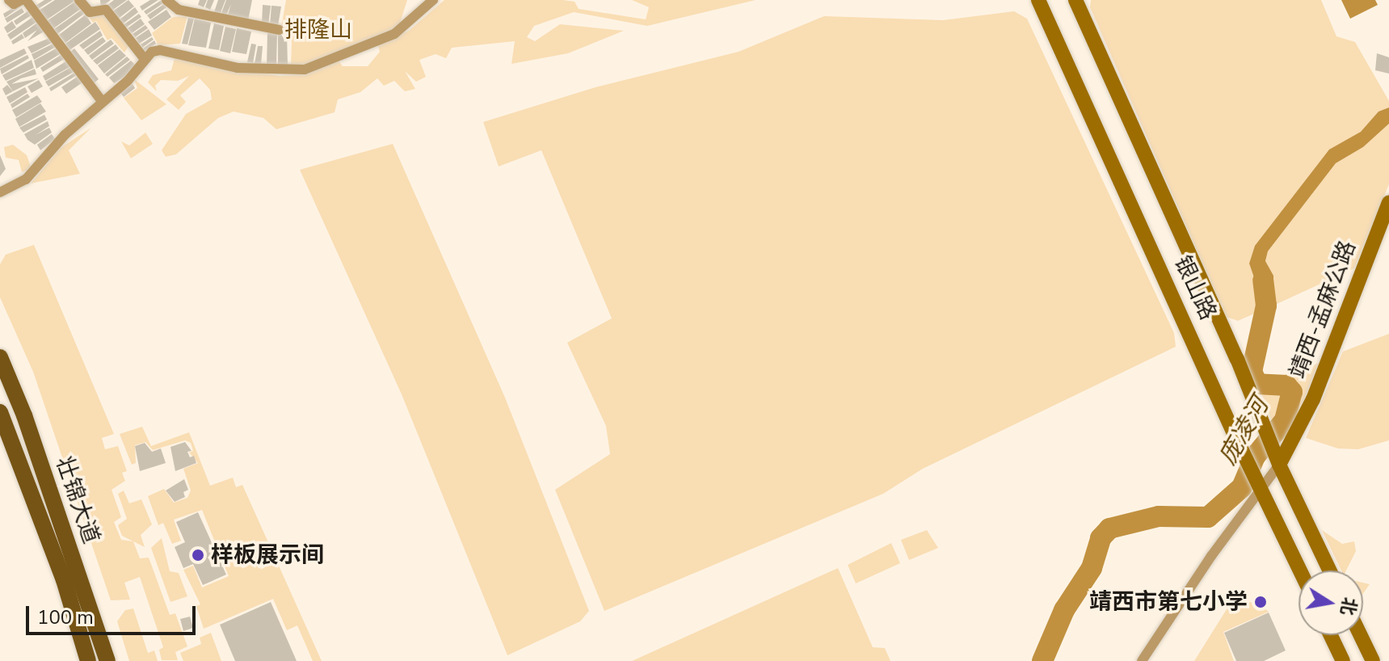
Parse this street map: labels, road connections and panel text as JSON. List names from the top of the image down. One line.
{"streets":{"main road":["银山路","靖西-孟麻公路","壮锦大道"]},"crossings":[["银山路","靖西-孟麻公路"]],"water":["庞凌河"],"parks":["排隆山"],"places":["样板展示间","靖西市第七小学"],"scale_bar":"100 m","north":"right"}
